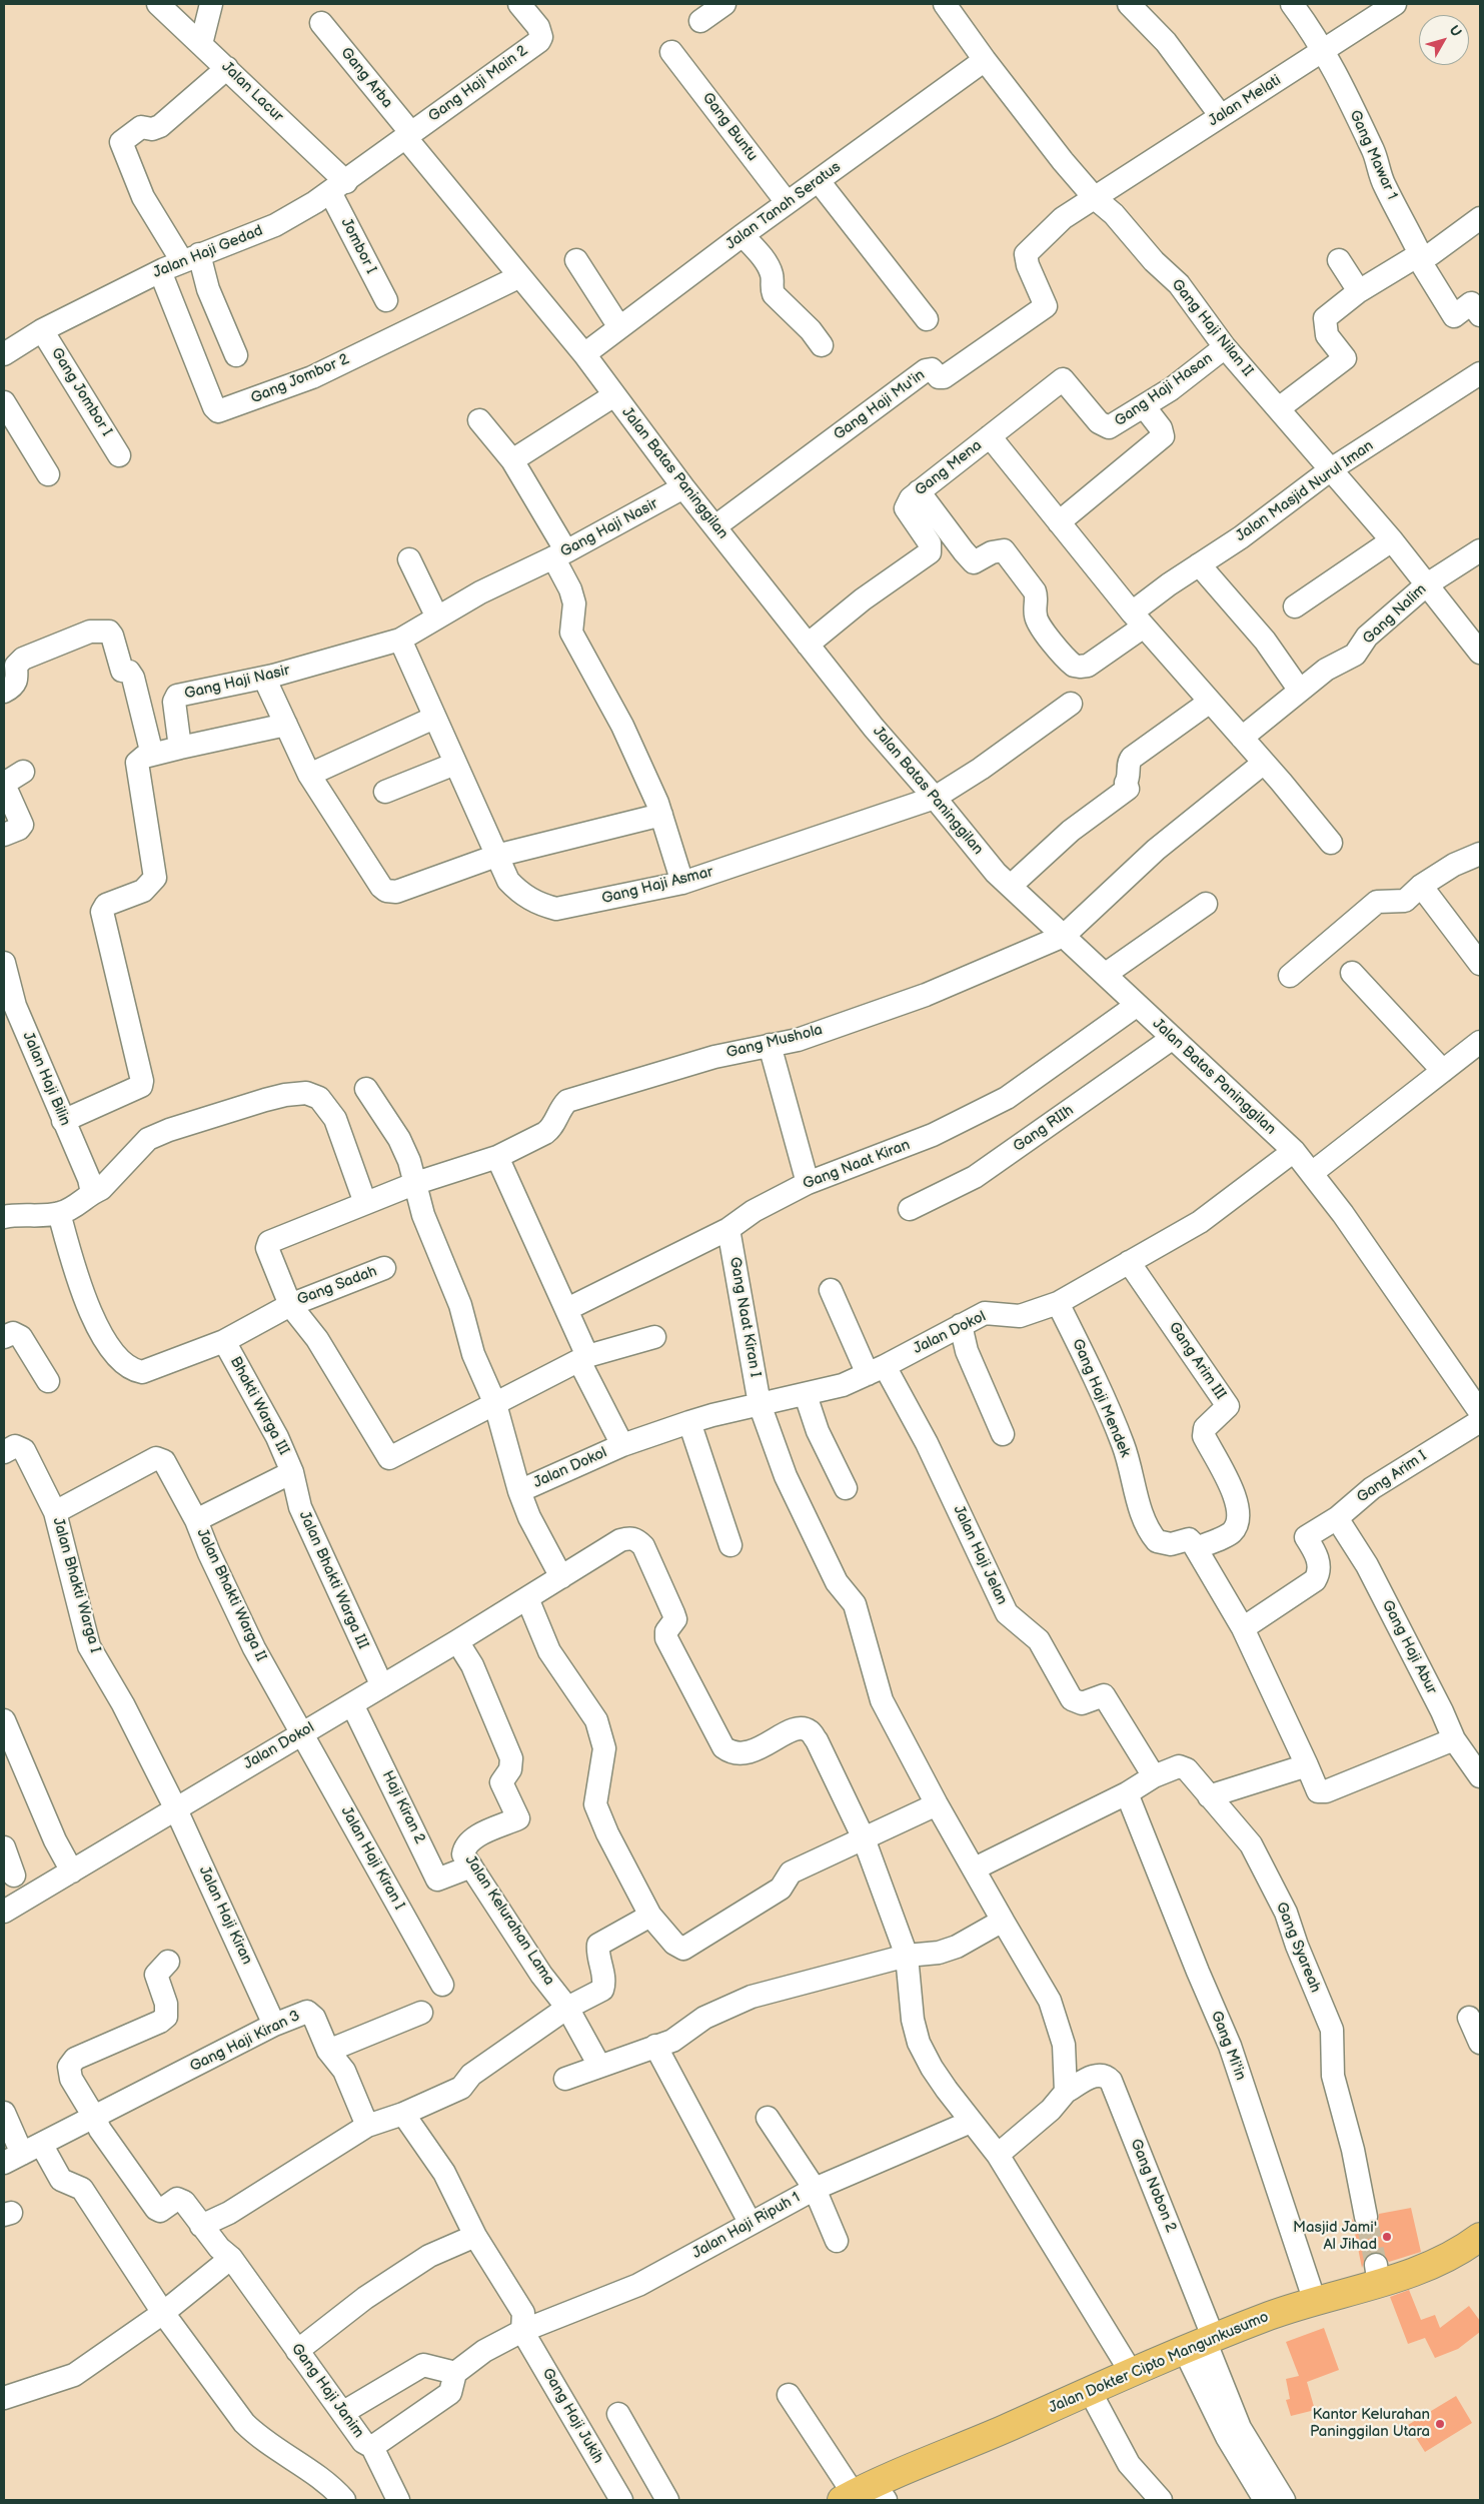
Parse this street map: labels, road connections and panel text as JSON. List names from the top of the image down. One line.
{"streets":{"main road":["Jalan Dokter Cipto Mangunkusumo"],"street":["Gang Arba","Gang Haji Main 2","Jalan Lacur","Jalan Melati","Gang Buntu","Gang Mawar 1","Jalan Tanah Seratus","Jombor I","Jalan Haji Gedad","Gang Haji Nilan II","Gang Jombor 2","Gang Haji Hasan","Gang Jombor I","Gang Haji Mu'in","Gang Mena","Jalan Batas Paninggilan","Jalan Masjid Nurul Iman","Gang Haji Nasir","Gang Nalim","Gang Haji Asmar","Gang Mushola","Jalan Haji Bilin","Gang RIIh","Gang Naat Kiran","Gang Sadah","Gang Naat Kiran I","Jalan Dokol","Gang Arim III","Gang Haji Mendek","Bhakti Warga III","Gang Arim I","Jalan Haji Jelan","Jalan Bhakti Warga III","Jalan Bhakti Warga I","Jalan Bhakti Warga II","Gang Haji Abur","Haji Kiran 2","Jalan Haji Kiran I","Jalan Haji Kiran","Jalan Kelurahan Lama","Gang Syareah","Gang Haji Kiran 3","Gang Mi'in","Gang Nobon 2","Jalan Haji Ripuh 1","Gang Haji Janim","Gang Haji Jukih"]},"crossings":[["Gang Arba","Gang Haji Main 2"],["Gang Arba","Jalan Haji Gedad"],["Gang Arba","Jalan Batas Paninggilan"],["Gang Haji Main 2","Jalan Haji Gedad"],["Gang Haji Main 2","Jalan Batas Paninggilan"],["Jalan Lacur","Jombor I"],["Jalan Lacur","Jalan Haji Gedad"],["Jalan Melati","Gang Mawar 1"],["Jalan Melati","Gang Haji Nilan II"],["Jalan Melati","Gang Haji Mu'in"],["Gang Buntu","Jalan Tanah Seratus"],["Jalan Tanah Seratus","Gang Haji Nilan II"],["Jalan Tanah Seratus","Jalan Batas Paninggilan"],["Jombor I","Jalan Haji Gedad"],["Jalan Haji Gedad","Gang Jombor 2"],["Jalan Haji Gedad","Gang Jombor I"],["Jalan Haji Gedad","Jalan Batas Paninggilan"],["Gang Haji Nilan II","Gang Haji Hasan"],["Gang Haji Nilan II","Gang Haji Mu'in"],["Gang Haji Nilan II","Jalan Masjid Nurul Iman"],["Gang Haji Nilan II","Gang Nalim"],["Gang Jombor 2","Jalan Batas Paninggilan"],["Gang Haji Hasan","Gang Mena"],["Gang Haji Mu'in","Jalan Batas Paninggilan"],["Gang Mena","Jalan Batas Paninggilan"],["Gang Mena","Jalan Masjid Nurul Iman"],["Jalan Batas Paninggilan","Gang Haji Nasir"],["Jalan Batas Paninggilan","Gang Haji Asmar"],["Jalan Batas Paninggilan","Gang Mushola"],["Jalan Batas Paninggilan","Gang RIIh"],["Jalan Batas Paninggilan","Gang Naat Kiran"],["Jalan Batas Paninggilan","Jalan Dokol"],["Gang Haji Nasir","Gang Haji Asmar"],["Gang Mushola","Gang Sadah"],["Gang Naat Kiran","Gang Naat Kiran I"],["Gang Sadah","Bhakti Warga III"],["Gang Naat Kiran I","Jalan Dokol"],["Gang Naat Kiran I","Gang Syareah"],["Gang Naat Kiran I","Gang Nobon 2"],["Jalan Dokol","Gang Arim III"],["Jalan Dokol","Gang Haji Mendek"],["Jalan Dokol","Jalan Haji Jelan"],["Jalan Dokol","Jalan Bhakti Warga III"],["Jalan Dokol","Jalan Bhakti Warga I"],["Jalan Dokol","Jalan Bhakti Warga II"],["Jalan Dokol","Haji Kiran 2"],["Jalan Dokol","Jalan Haji Kiran I"],["Jalan Dokol","Jalan Haji Kiran"],["Jalan Dokol","Jalan Kelurahan Lama"],["Gang Arim III","Gang Haji Mendek"],["Bhakti Warga III","Jalan Bhakti Warga III"],["Gang Arim I","Gang Haji Abur"],["Jalan Haji Jelan","Gang Syareah"],["Jalan Bhakti Warga I","Jalan Bhakti Warga II"],["Jalan Bhakti Warga I","Jalan Haji Kiran"],["Jalan Bhakti Warga II","Jalan Haji Kiran I"],["Haji Kiran 2","Jalan Kelurahan Lama"],["Jalan Haji Kiran","Gang Haji Kiran 3"],["Gang Syareah","Gang Mi'in"],["Gang Haji Kiran 3","Gang Haji Janim"],["Gang Mi'in","Jalan Dokter Cipto Mangunkusumo"],["Gang Nobon 2","Jalan Dokter Cipto Mangunkusumo"],["Jalan Haji Ripuh 1","Gang Haji Jukih"]],"places":["Masjid Jami' Al Jihad","Kantor Kelurahan Paninggilan Utara"],"north":"top right"}
